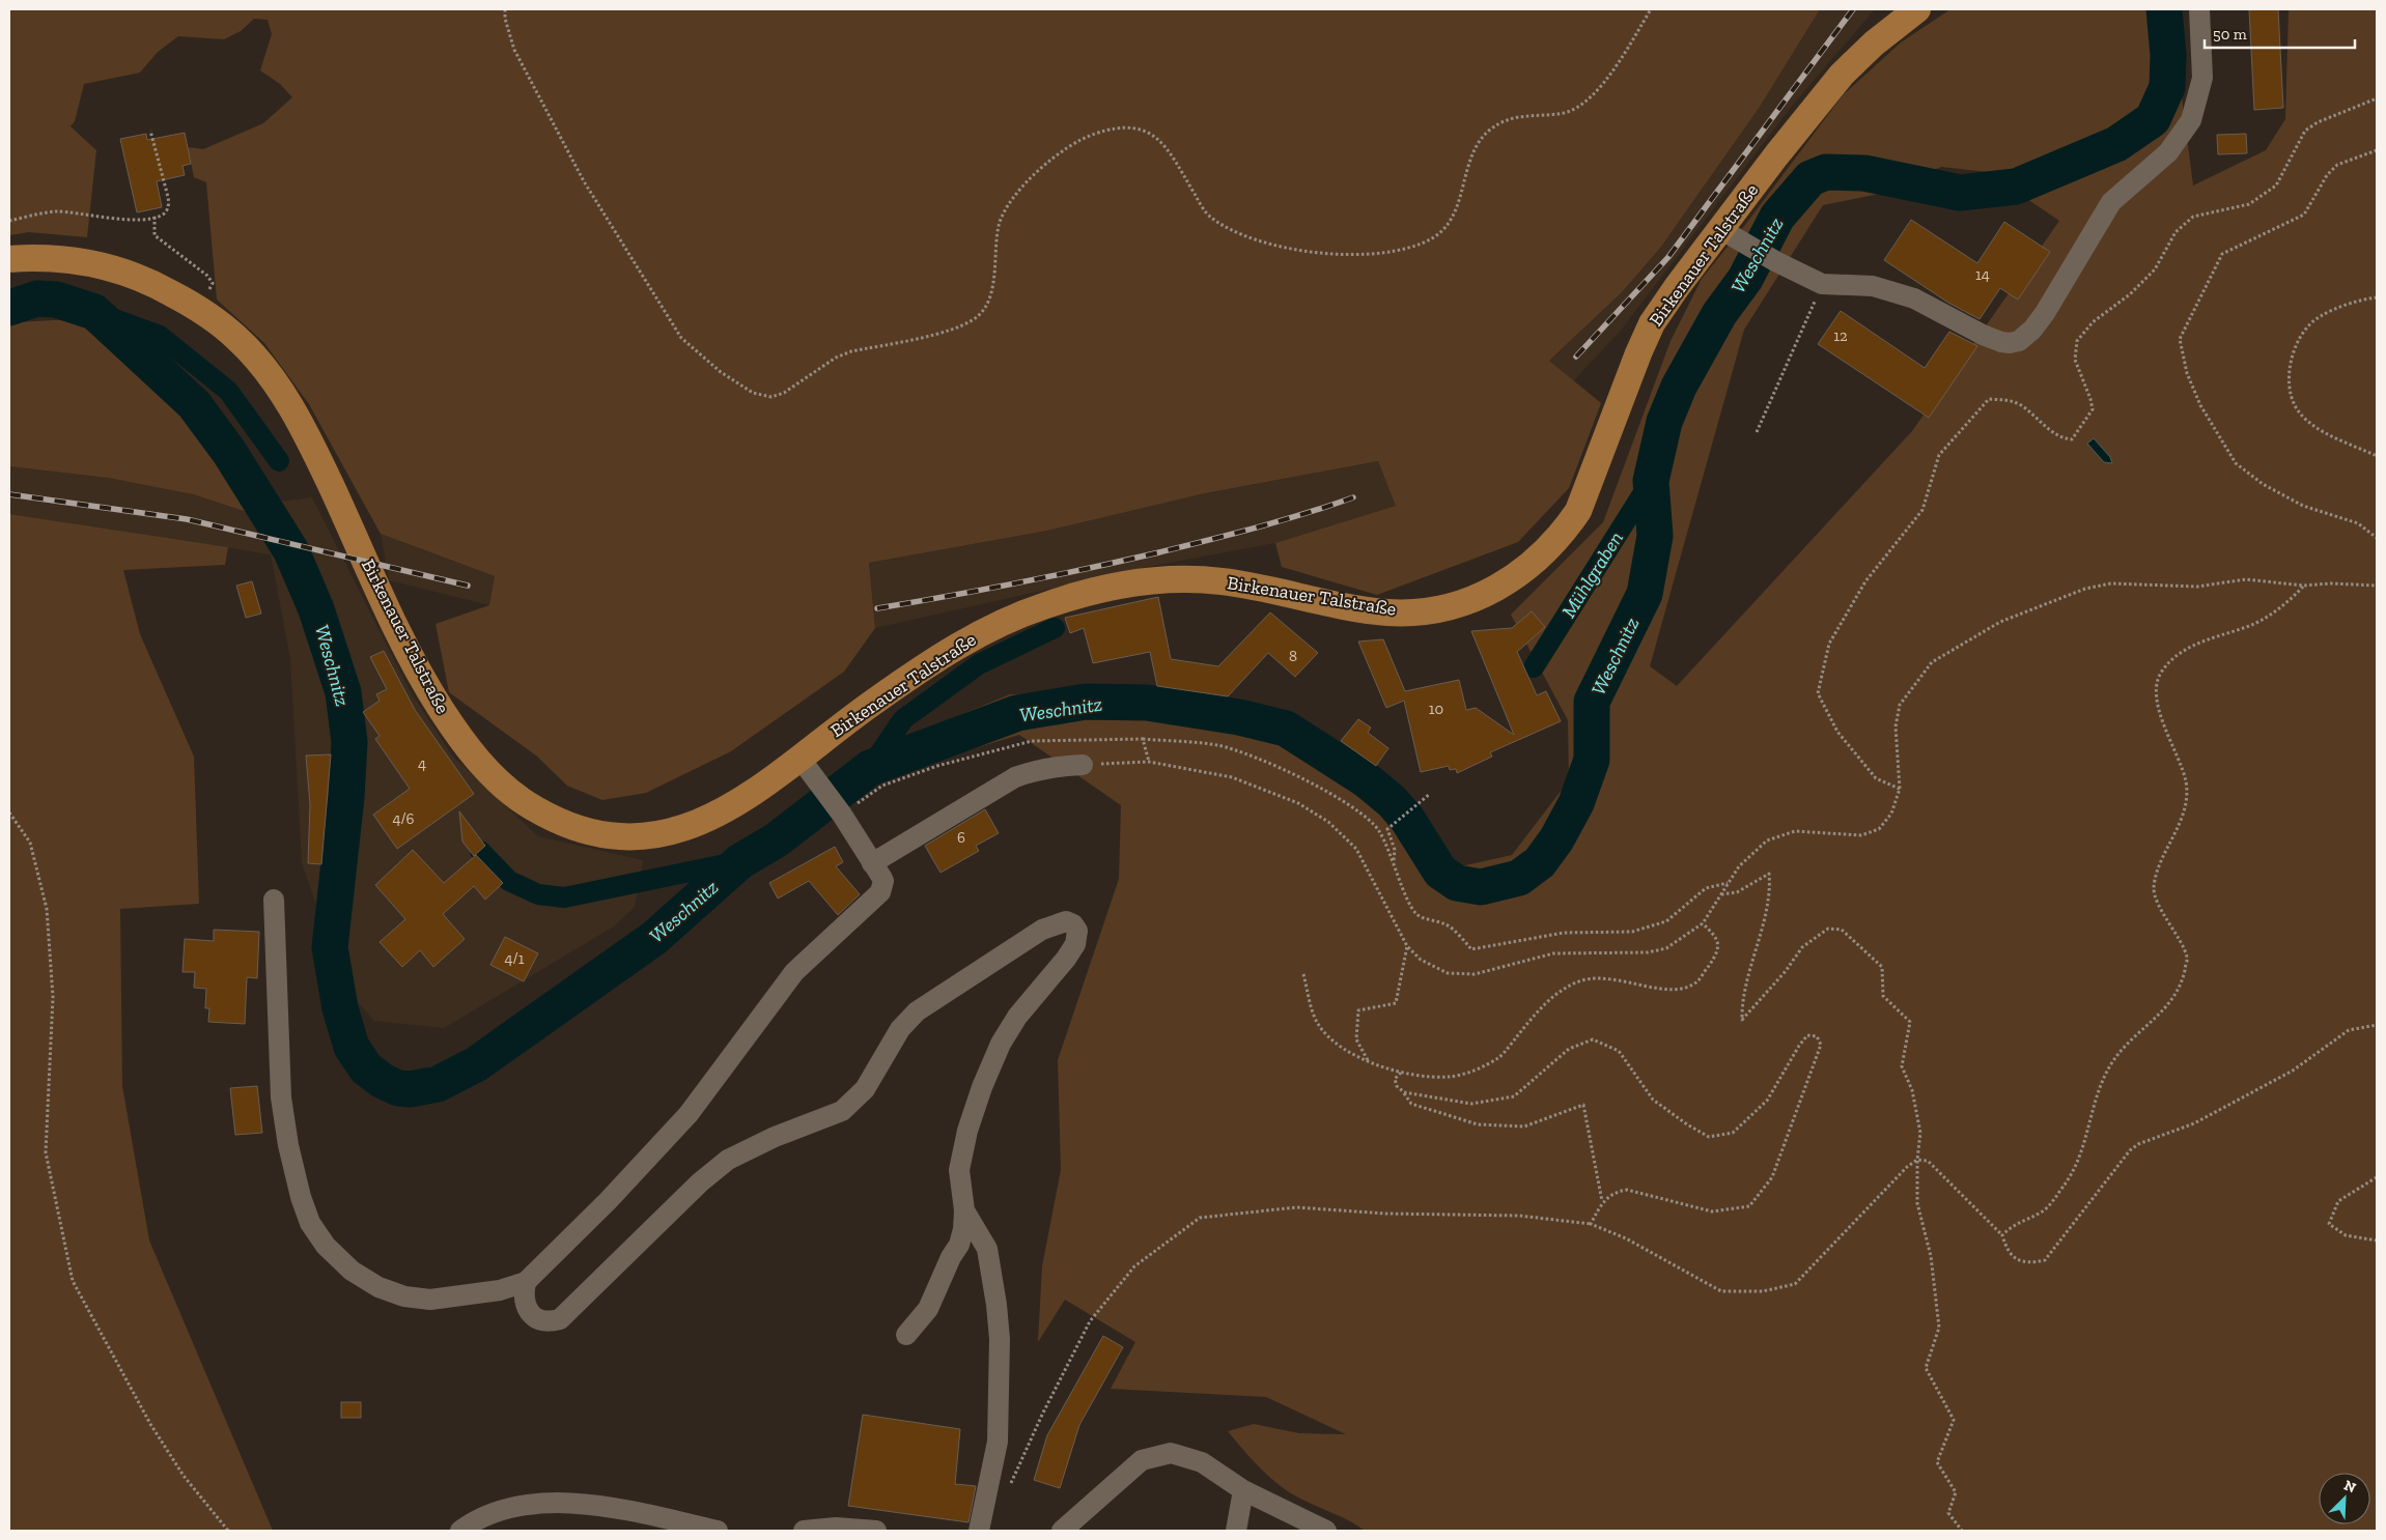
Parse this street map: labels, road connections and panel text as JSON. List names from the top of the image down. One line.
{"streets":{"main road":["Birkenauer Talstraße"]},"water":["Weschnitz","Mühlgraben"],"house_numbers":["14","12","8","10","4","4/6","6","4/1"],"scale_bar":"50 m","north":"top right"}
